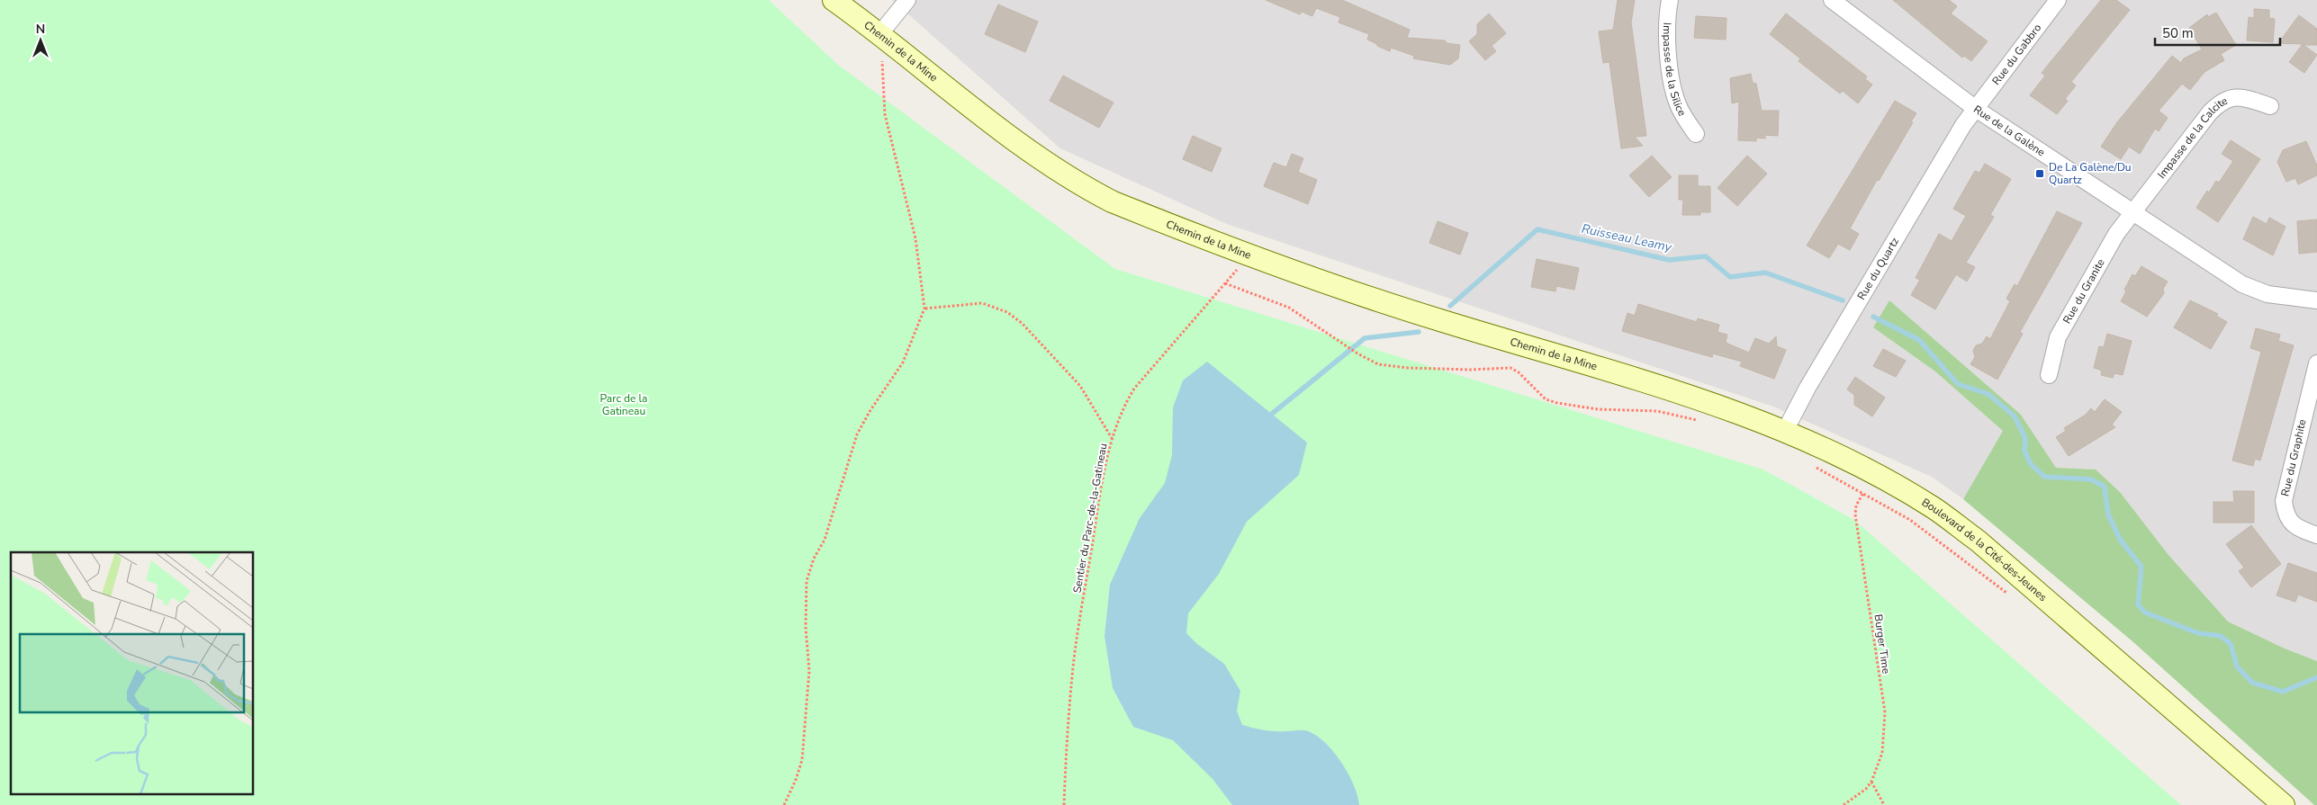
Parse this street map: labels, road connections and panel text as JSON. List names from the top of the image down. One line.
{"streets":{"street":["Chemin de la Mine","Rue du Gabbro","Impasse de la Silice","Rue de la Galène","Impasse de la Calcite","Rue du Quartz","Rue du Granite","Rue du Graphite","Boulevard de la Cité-des-Jeunes"],"path":["Sentier du Parc-de-la-Gatineau","Burger Time"]},"crossings":[["Chemin de la Mine","Sentier du Parc-de-la-Gatineau"],["Chemin de la Mine","Boulevard de la Cité-des-Jeunes"],["Rue du Gabbro","Rue de la Galène"],["Rue du Gabbro","Rue du Quartz"],["Rue de la Galène","Impasse de la Calcite"],["Rue de la Galène","Rue du Quartz"],["Rue de la Galène","Rue du Granite"],["Impasse de la Calcite","Rue du Granite"],["Rue du Quartz","Boulevard de la Cité-des-Jeunes"],["Boulevard de la Cité-des-Jeunes","Burger Time"]],"water":["Ruisseau Leamy"],"parks":["Parc de la Gatineau"],"places":{"transit":["De La Galène/Du Quartz"]},"scale_bar":"50 m","north":"top"}
